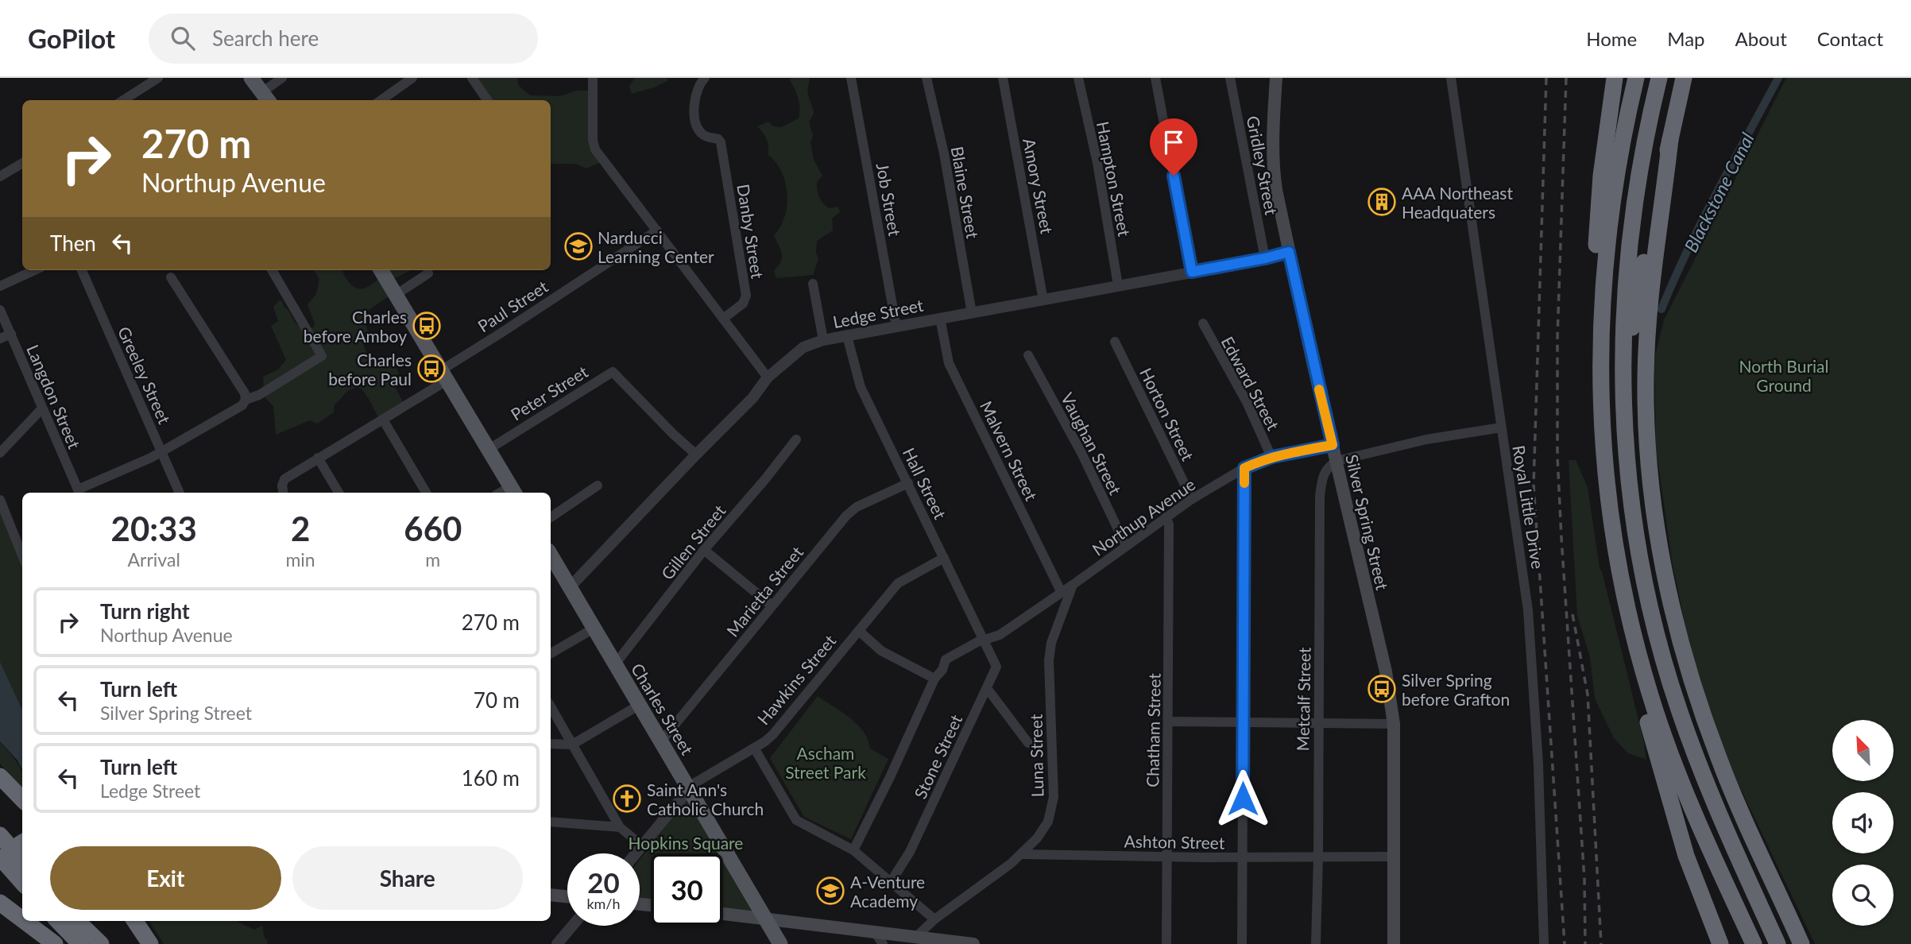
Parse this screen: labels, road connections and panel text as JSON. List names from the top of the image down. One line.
{"streets":{"main road":["Silver Spring Street","Charles Street"],"street":["Gridley Street","Hampton Street","Amory Street","Blaine Street","Job Street","Danby Street","Paul Street","Ledge Street","Greeley Street","Edward Street","Peter Street","Langdon Street","Horton Street","Vaughan Street","Malvern Street","Hall Street","Royal Little Drive","Northup Avenue","Gillen Street","Marietta Street","Hawkins Street","Metcalf Street","Chatham Street","Luna Street","Stone Street","Ashton Street"]},"crossings":[["Gridley Street","Ledge Street"],["Hampton Street","Ledge Street"],["Amory Street","Ledge Street"],["Blaine Street","Ledge Street"],["Job Street","Ledge Street"],["Ledge Street","Peter Street"],["Ledge Street","Malvern Street"],["Ledge Street","Hall Street"],["Ledge Street","Silver Spring Street"],["Ledge Street","Charles Street"],["Edward Street","Northup Avenue"],["Horton Street","Northup Avenue"],["Vaughan Street","Northup Avenue"],["Malvern Street","Northup Avenue"],["Hall Street","Northup Avenue"],["Hall Street","Marietta Street"],["Hall Street","Hawkins Street"],["Hall Street","Stone Street"],["Northup Avenue","Silver Spring Street"],["Northup Avenue","Chatham Street"],["Northup Avenue","Luna Street"],["Northup Avenue","Stone Street"],["Silver Spring Street","Metcalf Street"],["Silver Spring Street","Ashton Street"],["Gillen Street","Charles Street"],["Marietta Street","Charles Street"],["Hawkins Street","Charles Street"],["Metcalf Street","Ashton Street"],["Chatham Street","Ashton Street"],["Luna Street","Ashton Street"]],"water":["Blackstone Canal"],"parks":["North Burial Ground","Ascham Street Park","Hopkins Square"],"places":{"building":["AAA Northeast Headquaters"],"school or university":["Narducci Learning Center","A-Venture Academy"],"bus stop":["Charles before Amboy","Charles before Paul","Silver Spring before Grafton"],"church":["Saint Ann's Catholic Church"]},"north":"top left","page":{"header":"GoPilot","search":"Search here","nav":["Home","Map","About","Contact"],"turn":["270 m","Northup Avenue"],"then":"Then","eta":["20:33","Arrival","2","min","660","m"],"list":[{"name":"Turn right","note":"Northup Avenue","value":"270 m"},{"name":"Turn left","note":"Silver Spring Street","value":"70 m"},{"name":"Turn left","note":"Ledge Street","value":"160 m"}],"buttons":["Exit","Share"],"speed":"20 km/h","limit":"30"}}
